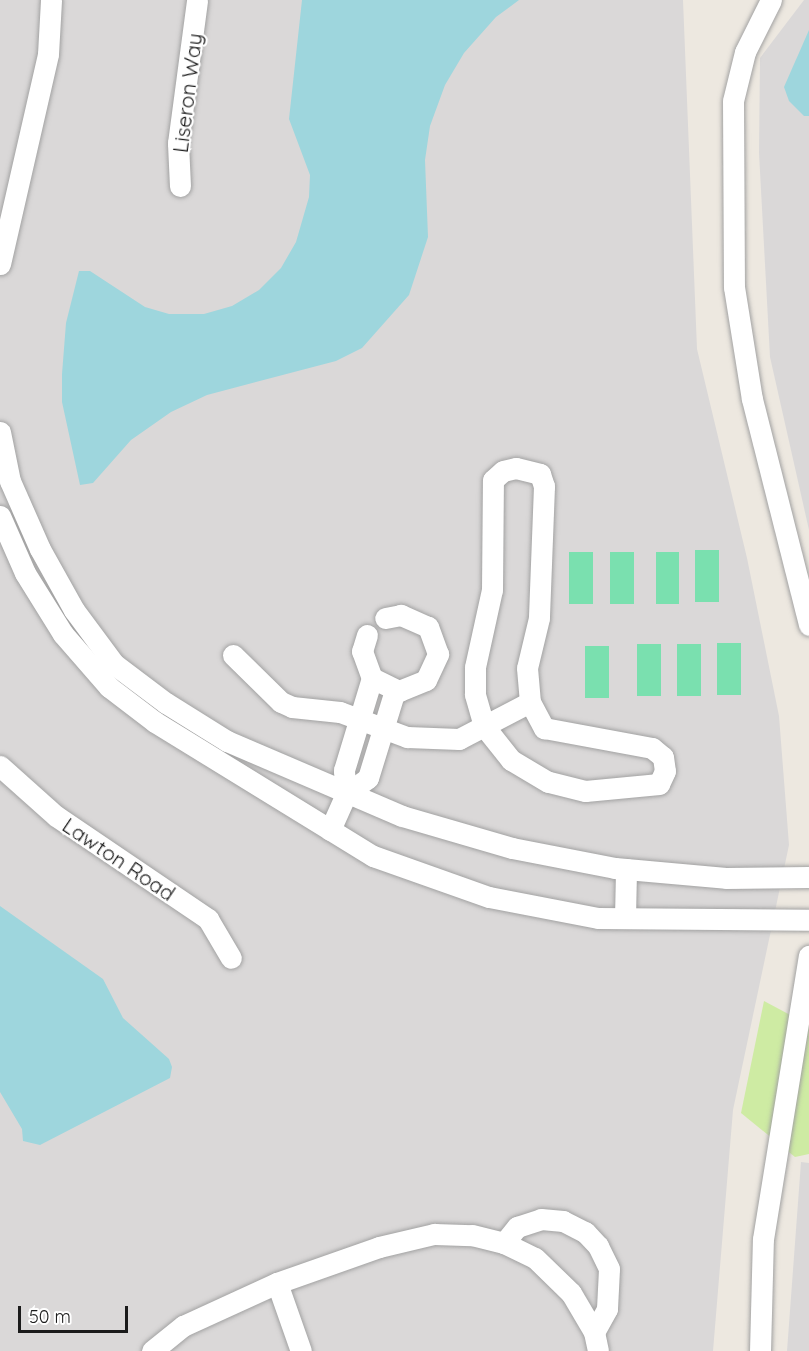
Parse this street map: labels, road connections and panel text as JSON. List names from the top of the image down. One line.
{"streets":{"street":["Liseron Way","Lawton Road"]},"scale_bar":"50 m"}
